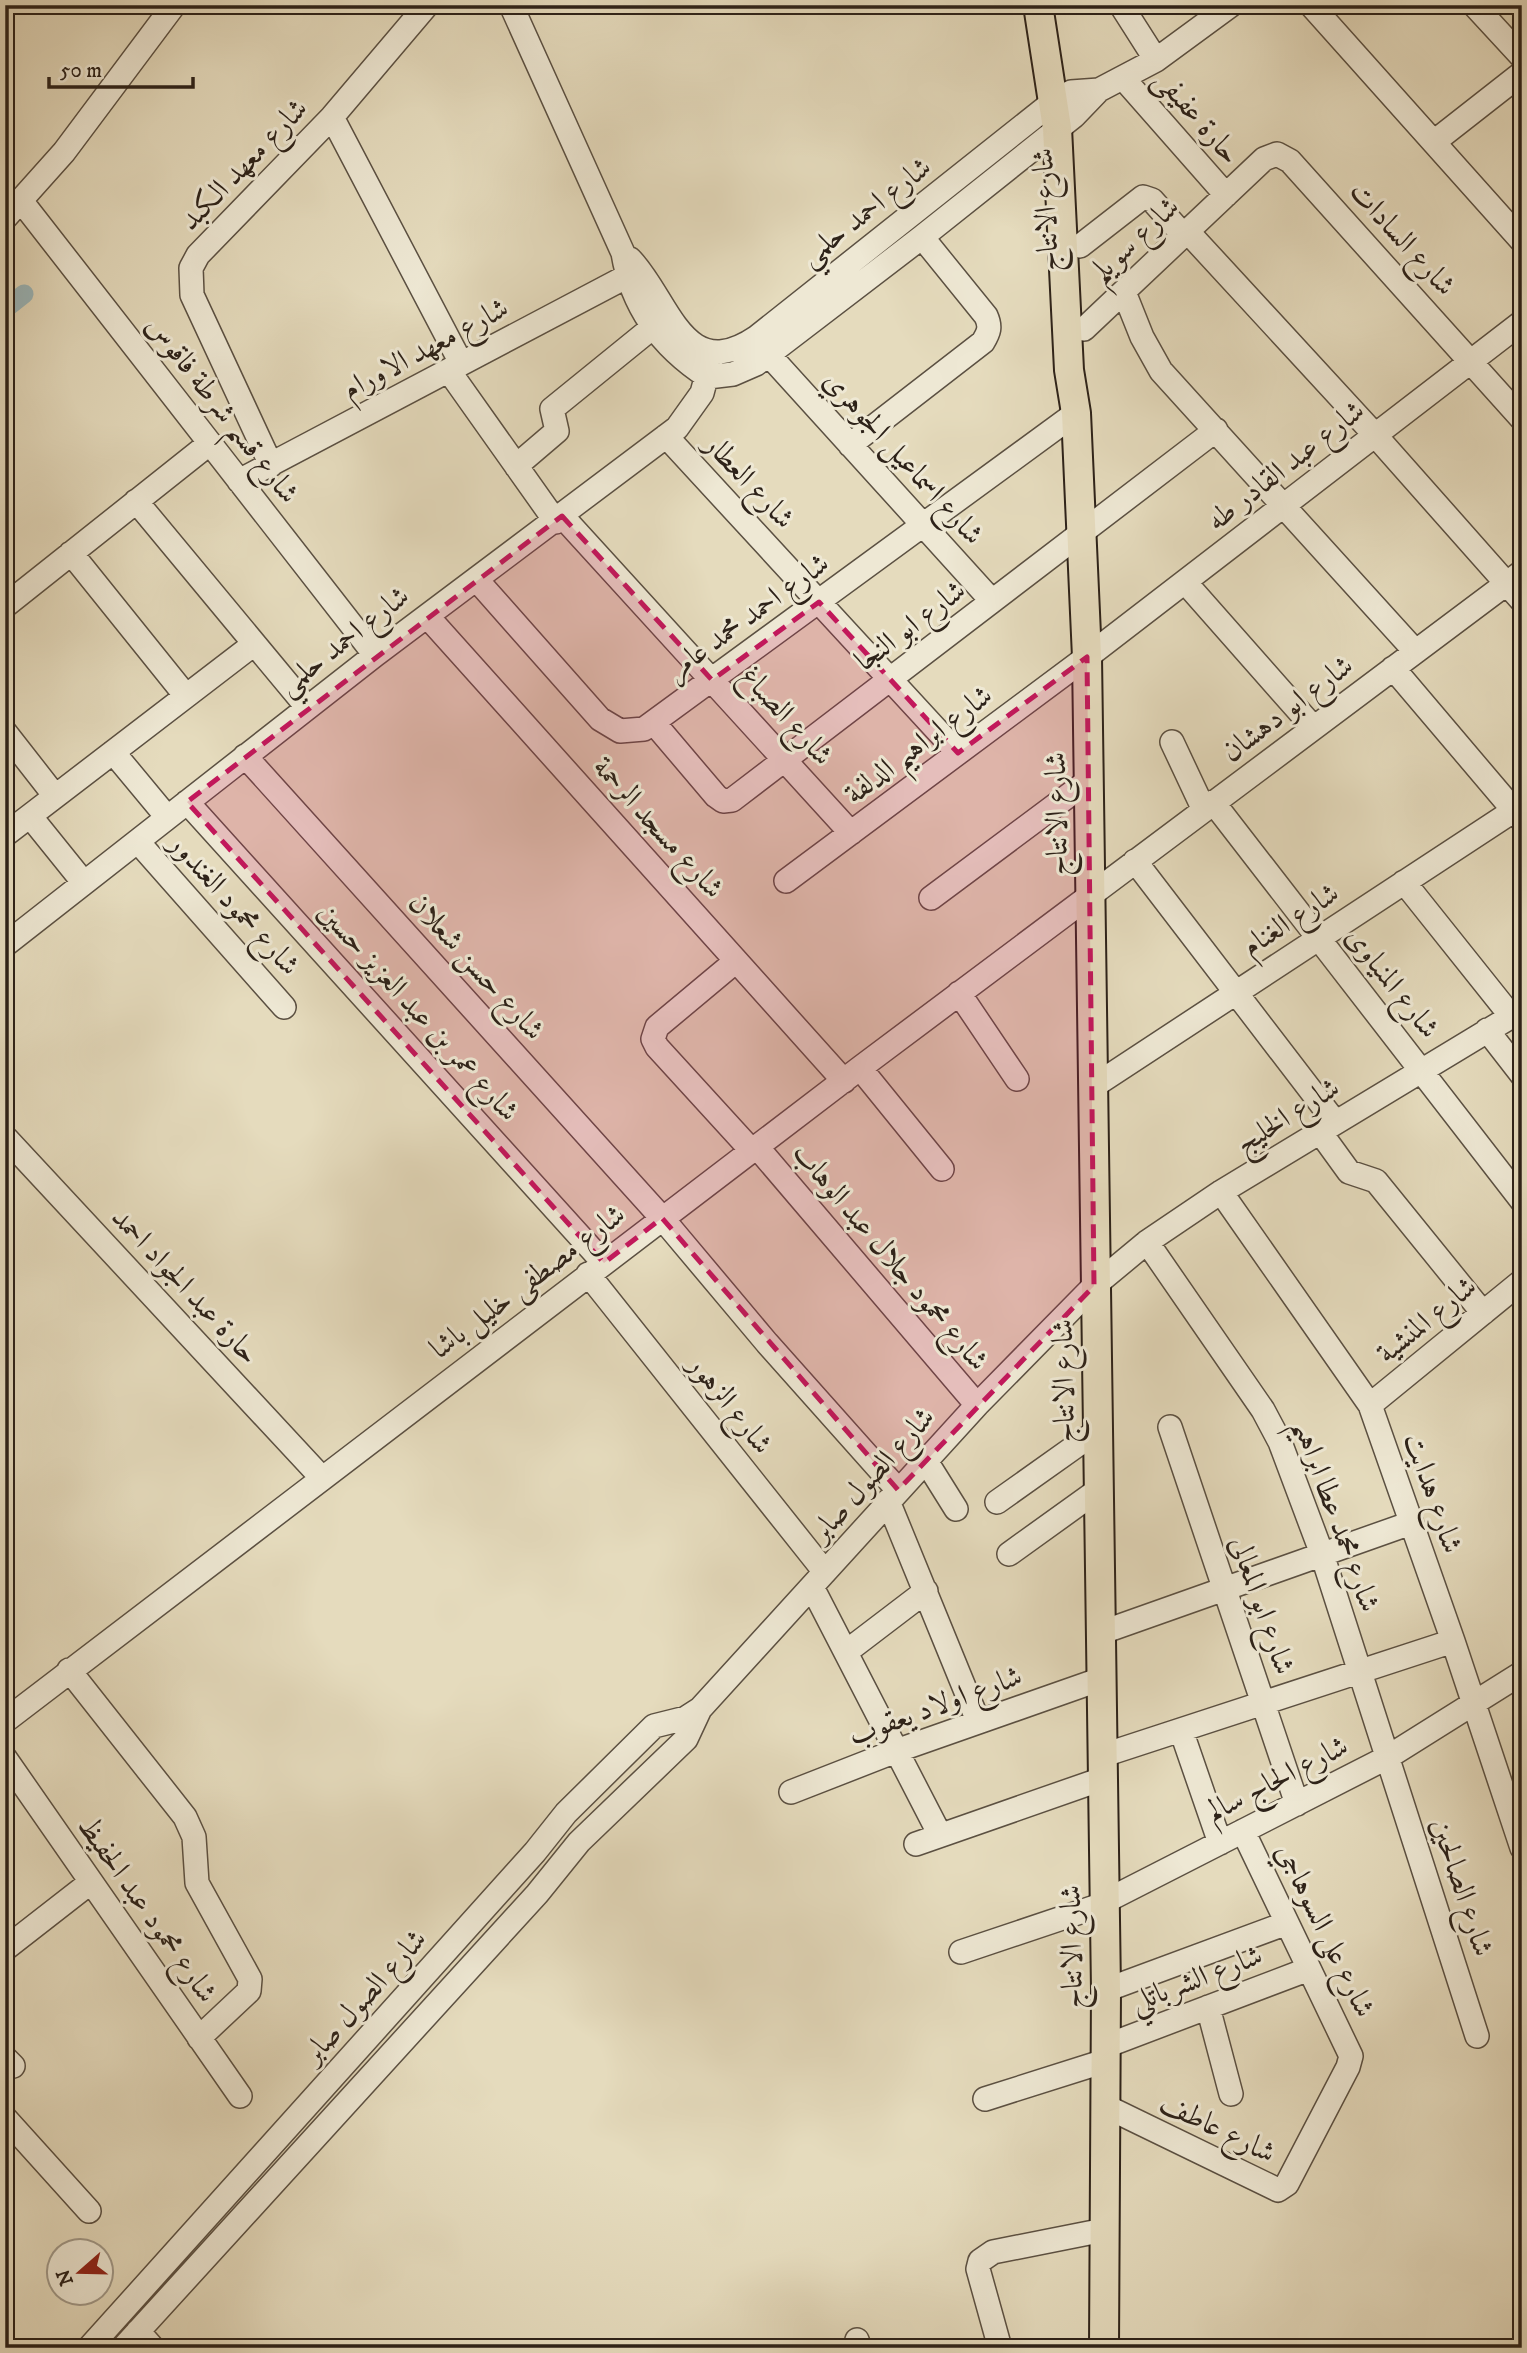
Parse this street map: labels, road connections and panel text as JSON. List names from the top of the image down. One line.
{"streets":{"main road":["شارع الانتاج"],"street":["حارة عفيفى","شارع معهد الكبد","شارع احمد حلمي","شارع السادات","شارع سويلم","شارع معهد الاورام","شارع قسم شرطة فاقوس","شارع اسماعيل الجوهري","شارع عبد القادر طه","شارع العطار","شارع احمد محمد عامر","شارع ابو النجا","شارع ابو دهشان","شارع الصباغ","شارع ابراهيم الدلفة","شارع مسجد الرحمة","شارع محمود الغندور","شارع الغنام","شارع حسن شعلان","شارع المنياوى","شارع عمر بن عبد العزيز حسين","شارع الخليج","شارع محمود جلال عبد الوهاب","شارع مصطفى خليل باشا","حارة عبد الجواد احمد","شارع المنشية","شارع الزهور","شارع الصول صابر","شارع هدايت","شارع محمد عطا ابراهيم","شارع ابو المعالى","شارع اولاد يعقوب","شارع الحاج سالم","شارع الصالحين","شارع محمود عبد الحفيظ","شارع على السوهاجي","شارع الشرباتلي","شارع عاطف"]},"crossings":[["حارة عفيفى","شارع السادات"],["حارة عفيفى","شارع سويلم"],["شارع معهد الكبد","شارع معهد الاورام"],["شارع معهد الكبد","شارع الصباغ"],["شارع الانتاج","شارع احمد حلمي"],["شارع الانتاج","شارع سويلم"],["شارع الانتاج","شارع عبد القادر طه"],["شارع الانتاج","شارع احمد محمد عامر"],["شارع الانتاج","شارع ابو النجا"],["شارع الانتاج","شارع ابو دهشان"],["شارع الانتاج","شارع ابراهيم الدلفة"],["شارع الانتاج","شارع الغنام"],["شارع الانتاج","شارع الخليج"],["شارع الانتاج","شارع مصطفى خليل باشا"],["شارع الانتاج","شارع الصول صابر"],["شارع الانتاج","شارع اولاد يعقوب"],["شارع الانتاج","شارع الحاج سالم"],["شارع الانتاج","شارع الشرباتلي"],["شارع الانتاج","شارع عاطف"],["شارع احمد حلمي","شارع قسم شرطة فاقوس"],["شارع احمد حلمي","شارع اسماعيل الجوهري"],["شارع احمد حلمي","شارع العطار"],["شارع احمد حلمي","شارع احمد محمد عامر"],["شارع احمد حلمي","شارع الصباغ"],["شارع احمد حلمي","شارع مسجد الرحمة"],["شارع احمد حلمي","شارع محمود الغندور"],["شارع احمد حلمي","شارع حسن شعلان"],["شارع احمد حلمي","شارع عمر بن عبد العزيز حسين"],["شارع السادات","شارع سويلم"],["شارع السادات","شارع عبد القادر طه"],["شارع معهد الاورام","شارع قسم شرطة فاقوس"],["شارع معهد الاورام","شارع الصباغ"],["شارع اسماعيل الجوهري","شارع احمد محمد عامر"],["شارع اسماعيل الجوهري","شارع ابو النجا"],["شارع عبد القادر طه","شارع ابراهيم الدلفة"],["شارع العطار","شارع احمد محمد عامر"],["شارع العطار","شارع ابو النجا"],["شارع العطار","شارع ابراهيم الدلفة"],["شارع احمد محمد عامر","شارع ابو النجا"],["شارع احمد محمد عامر","شارع الصباغ"],["شارع ابو النجا","شارع الصباغ"],["شارع ابو دهشان","شارع المنياوى"],["شارع ابو دهشان","شارع مصطفى خليل باشا"],["شارع الصباغ","شارع ابراهيم الدلفة"],["شارع مسجد الرحمة","شارع محمود جلال عبد الوهاب"],["شارع مسجد الرحمة","شارع مصطفى خليل باشا"],["شارع الغنام","شارع المنياوى"],["شارع حسن شعلان","شارع مصطفى خليل باشا"],["شارع حسن شعلان","شارع الصول صابر"],["شارع حسن شعلان","شارع اولاد يعقوب"],["شارع المنياوى","شارع الخليج"],["شارع عمر بن عبد العزيز حسين","شارع مصطفى خليل باشا"],["شارع عمر بن عبد العزيز حسين","شارع الزهور"],["شارع الخليج","شارع الصول صابر"],["شارع الخليج","شارع هدايت"],["شارع الخليج","شارع محمد عطا ابراهيم"],["شارع محمود جلال عبد الوهاب","شارع مصطفى خليل باشا"],["شارع محمود جلال عبد الوهاب","شارع الصول صابر"],["شارع مصطفى خليل باشا","حارة عبد الجواد احمد"],["شارع مصطفى خليل باشا","شارع الزهور"],["شارع المنشية","شارع هدايت"],["شارع الزهور","شارع الصول صابر"],["شارع الزهور","شارع اولاد يعقوب"],["شارع هدايت","شارع الحاج سالم"],["شارع محمد عطا ابراهيم","شارع الحاج سالم"],["شارع محمد عطا ابراهيم","شارع الصالحين"],["شارع ابو المعالى","شارع الحاج سالم"],["شارع الحاج سالم","شارع الصالحين"],["شارع الحاج سالم","شارع على السوهاجي"],["شارع على السوهاجي","شارع الشرباتلي"],["شارع على السوهاجي","شارع عاطف"]],"scale_bar":"50 m","north":"left"}
